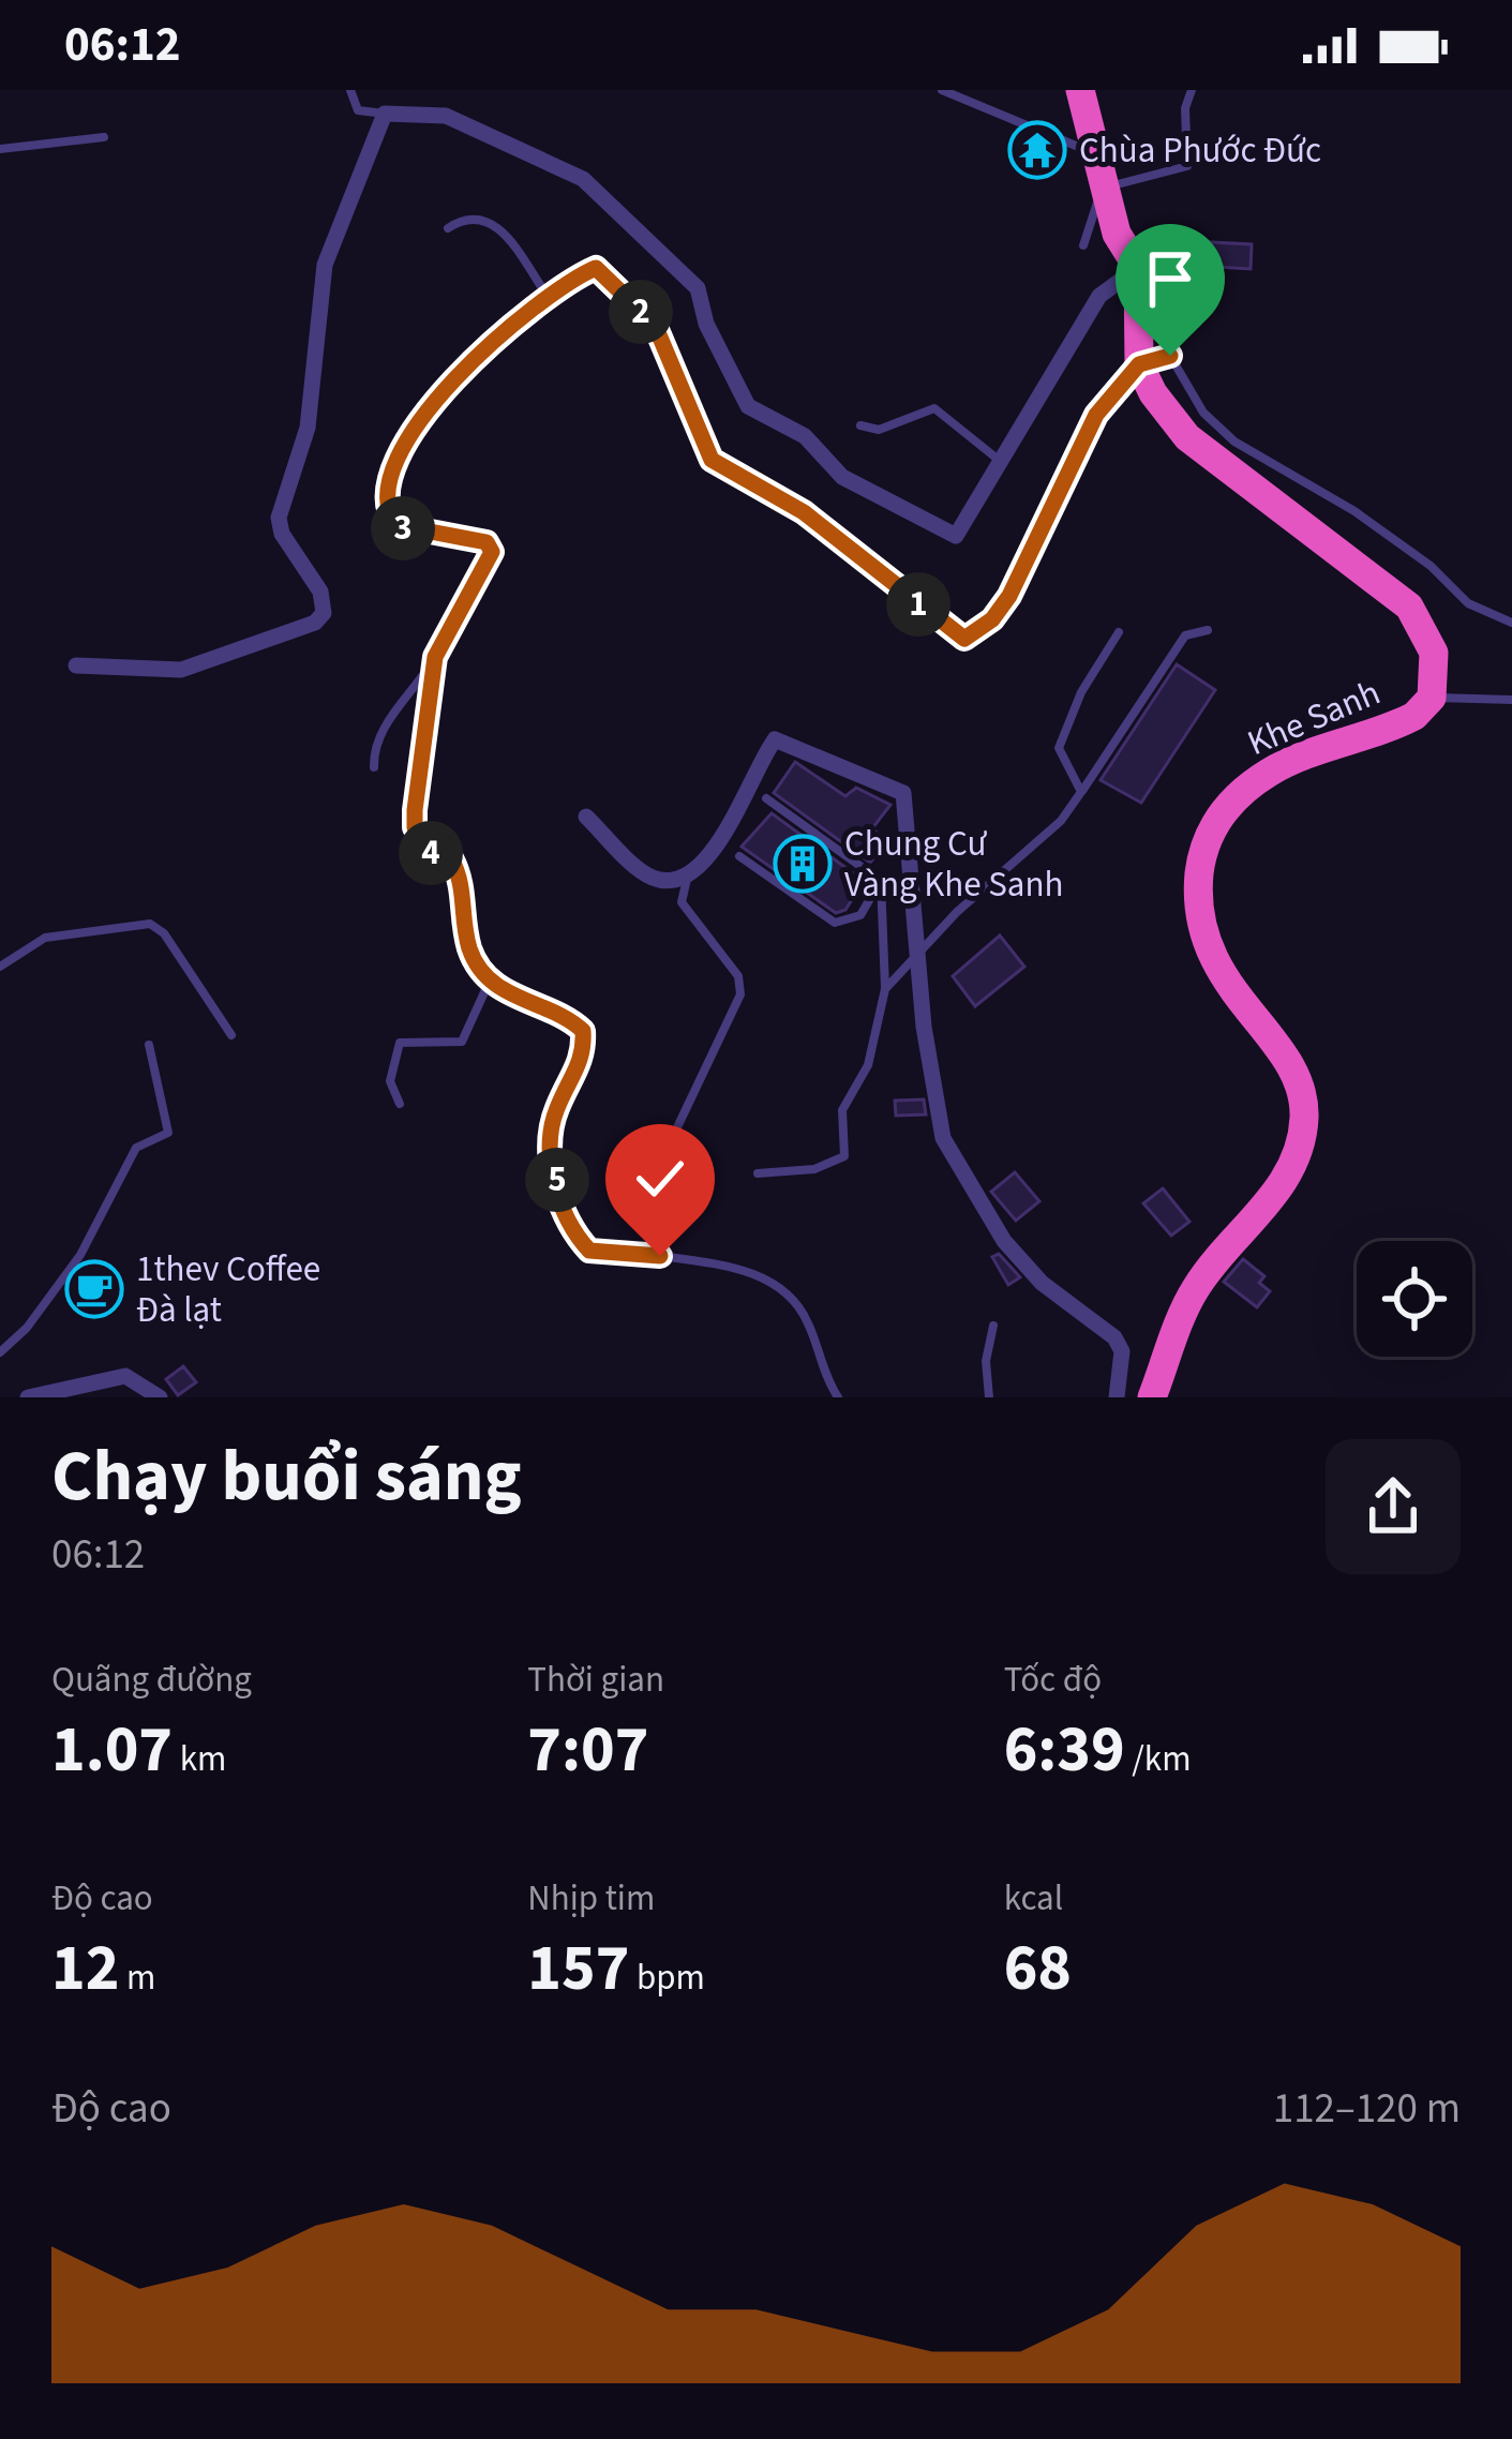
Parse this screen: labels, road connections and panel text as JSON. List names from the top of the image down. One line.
{"streets":{"highway":["Khe Sanh"]},"places":{"temple":["Chùa Phước Đức"],"building":["Chung Cư Vàng Khe Sanh"],"cafe":["1thev Coffee Đà lạt"]},"page":{"status":"06:12","pins":["2","3","1","4","5"],"heading":["Chạy buổi sáng","06:12"],"stats":[["Quãng đường","1.07 km"],["Thời gian","7:07"],["Tốc độ","6:39 /km"],["Độ cao","12 m"],["Nhịp tim","157 bpm"],["kcal","68"]],"chart":["Độ cao","112–120 m"]}}
